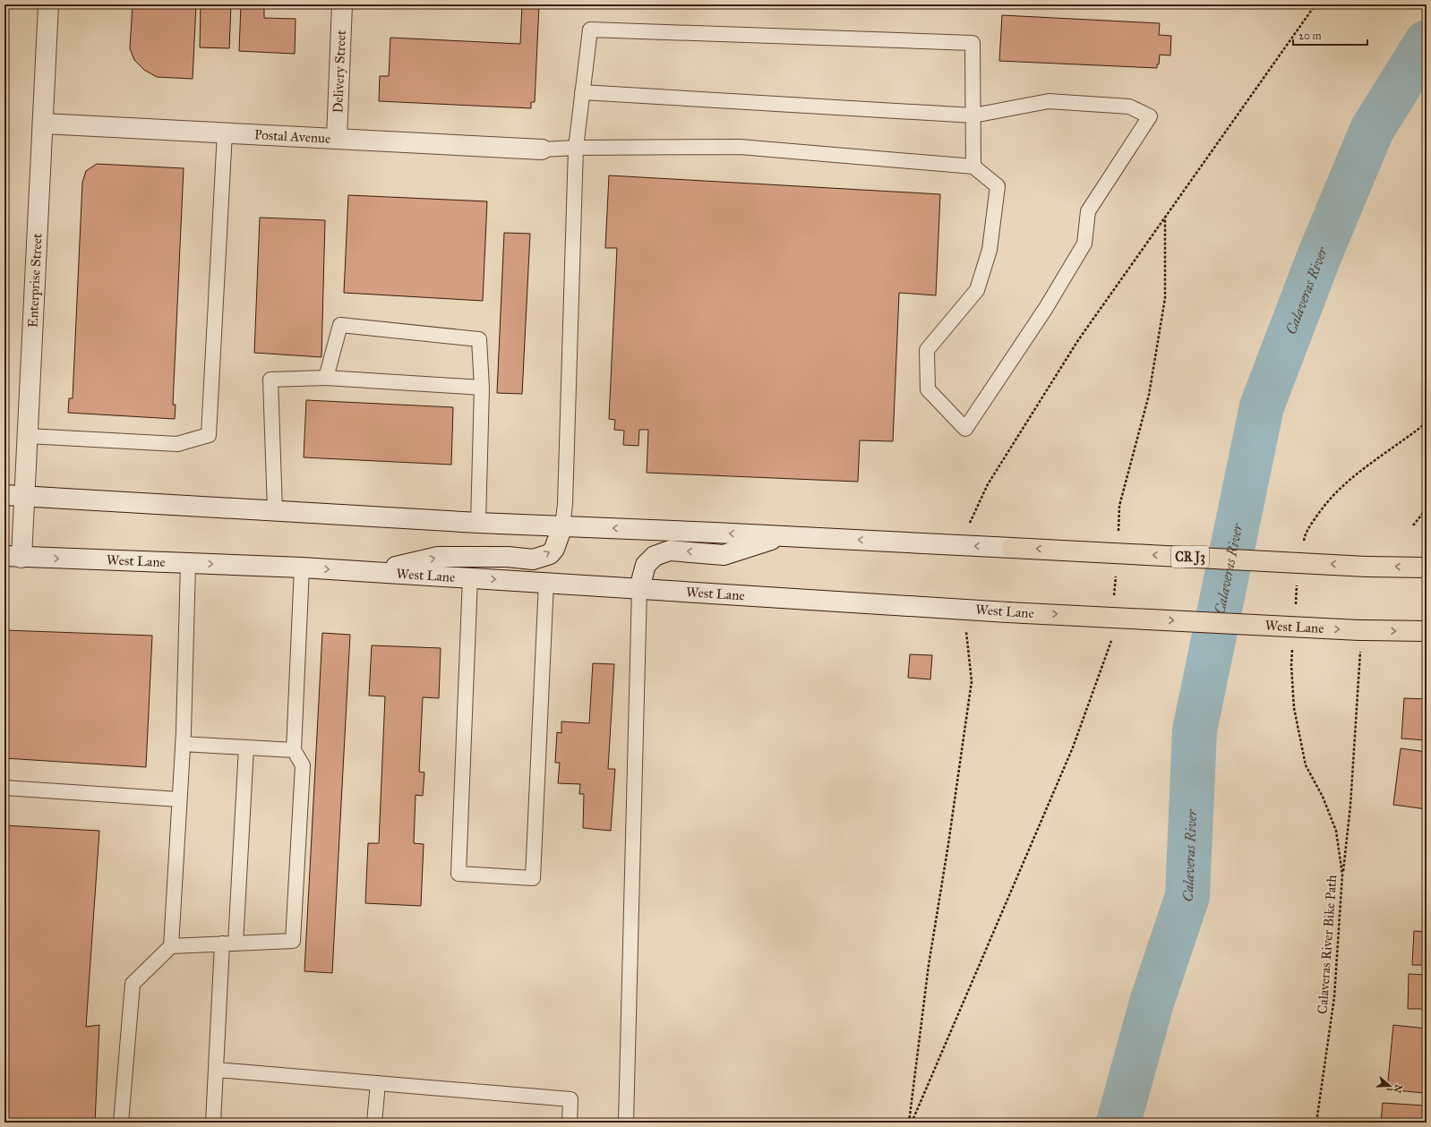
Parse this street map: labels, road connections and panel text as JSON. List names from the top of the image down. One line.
{"streets":{"main road":["Delivery Street","Postal Avenue","Enterprise Street","CR J3","West Lane"],"path":["Calaveras River Bike Path"]},"crossings":[["Delivery Street","Postal Avenue"],["Postal Avenue","Enterprise Street"],["Enterprise Street","CR J3"],["Enterprise Street","West Lane"]],"water":["Calaveras River"],"scale_bar":"20 m","north":"right"}
